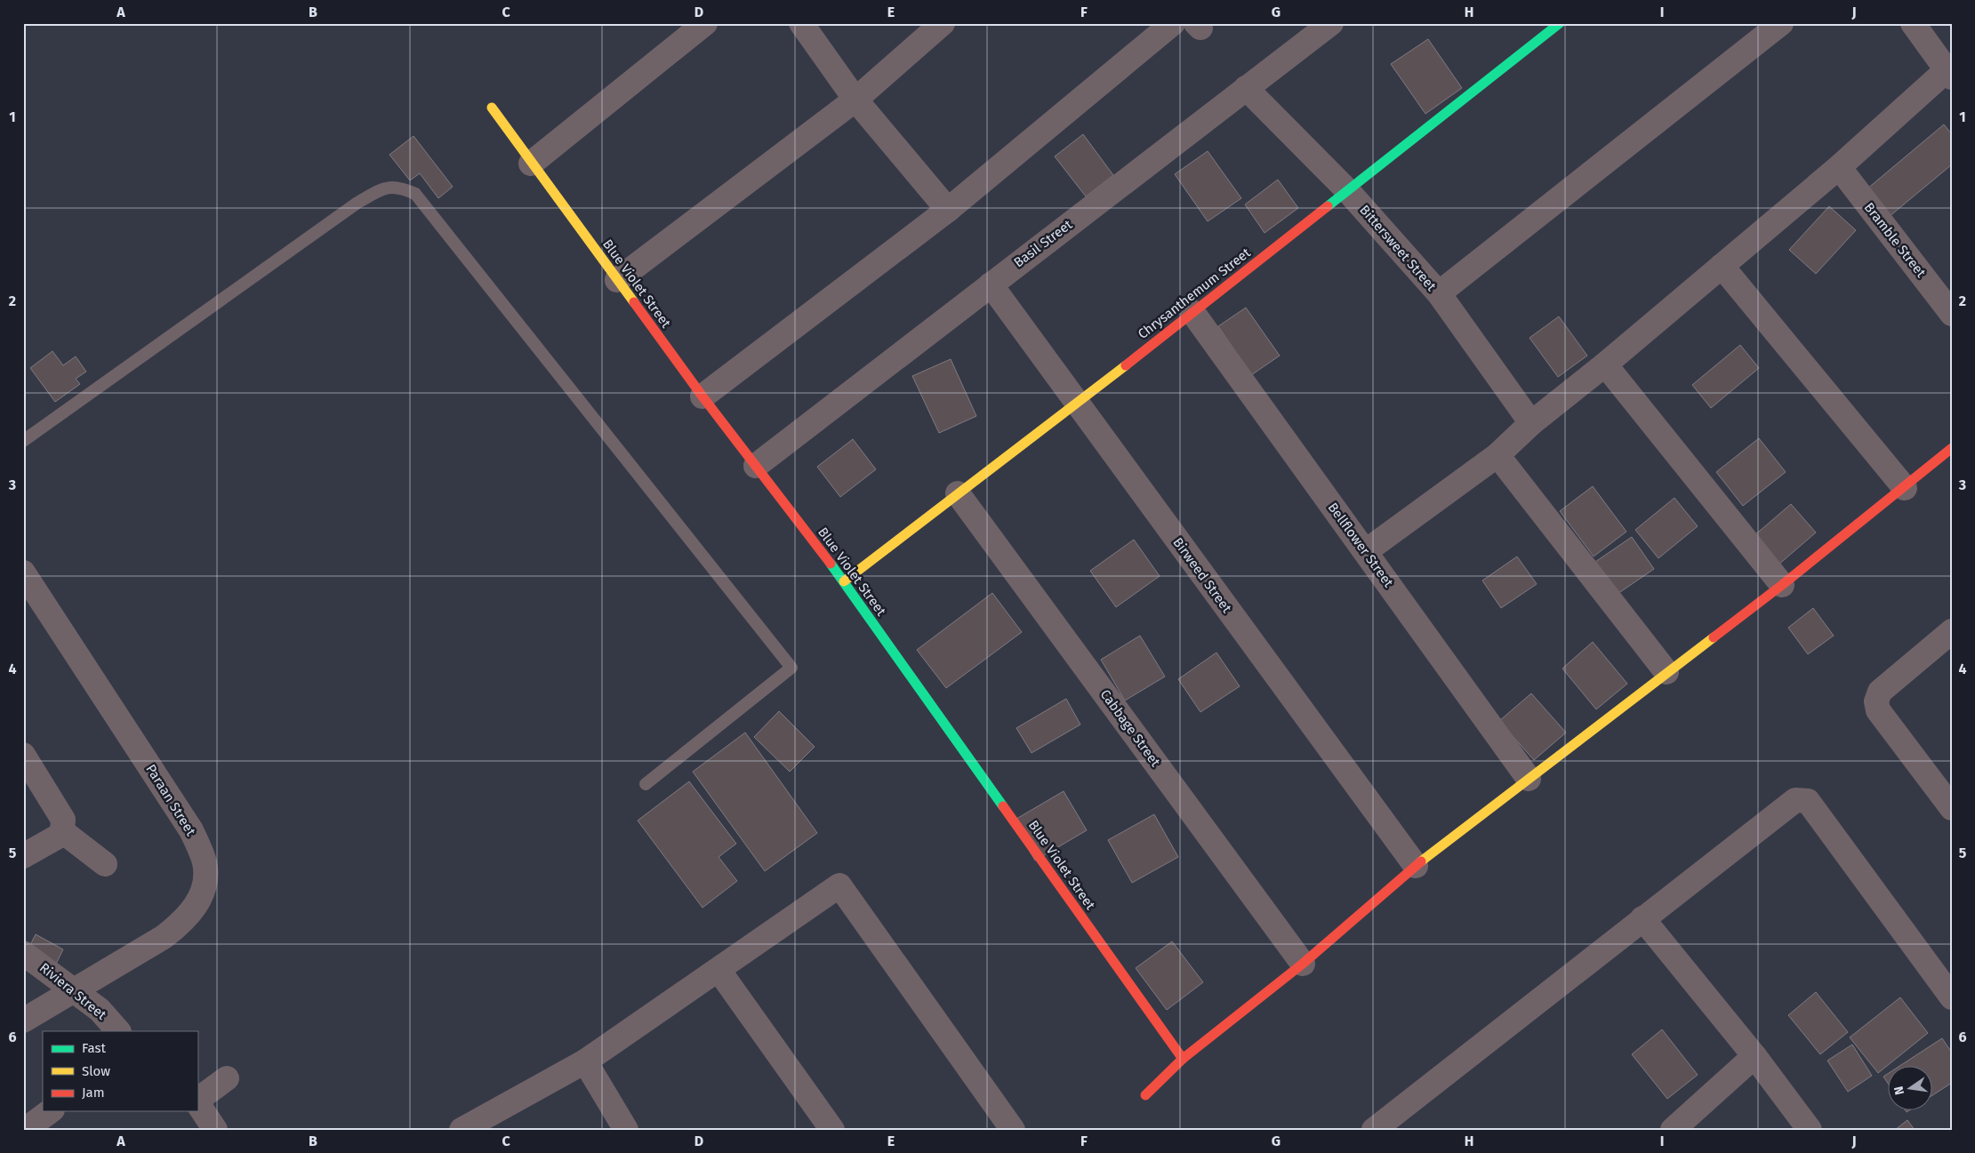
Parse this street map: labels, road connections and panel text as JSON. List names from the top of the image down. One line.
{"streets":{"street":["Bramble Street","Basil Street","Bittersweet Street","Blue Violet Street","Chrysanthemum Street","Bellflower Street","Birweed Street","Cabbage Street","Paraan Street","Riviera Street"]},"crossings":[["Basil Street","Bittersweet Street"],["Basil Street","Blue Violet Street"],["Basil Street","Birweed Street"],["Bittersweet Street","Chrysanthemum Street"],["Blue Violet Street","Chrysanthemum Street"],["Chrysanthemum Street","Bellflower Street"],["Chrysanthemum Street","Birweed Street"],["Chrysanthemum Street","Cabbage Street"],["Paraan Street","Riviera Street"]],"legend":["Fast","Slow","Jam"],"north":"left","grid":{"columns":["A","B","C","D","E","F","G","H","I","J"],"rows":["1","2","3","4","5","6"]}}
